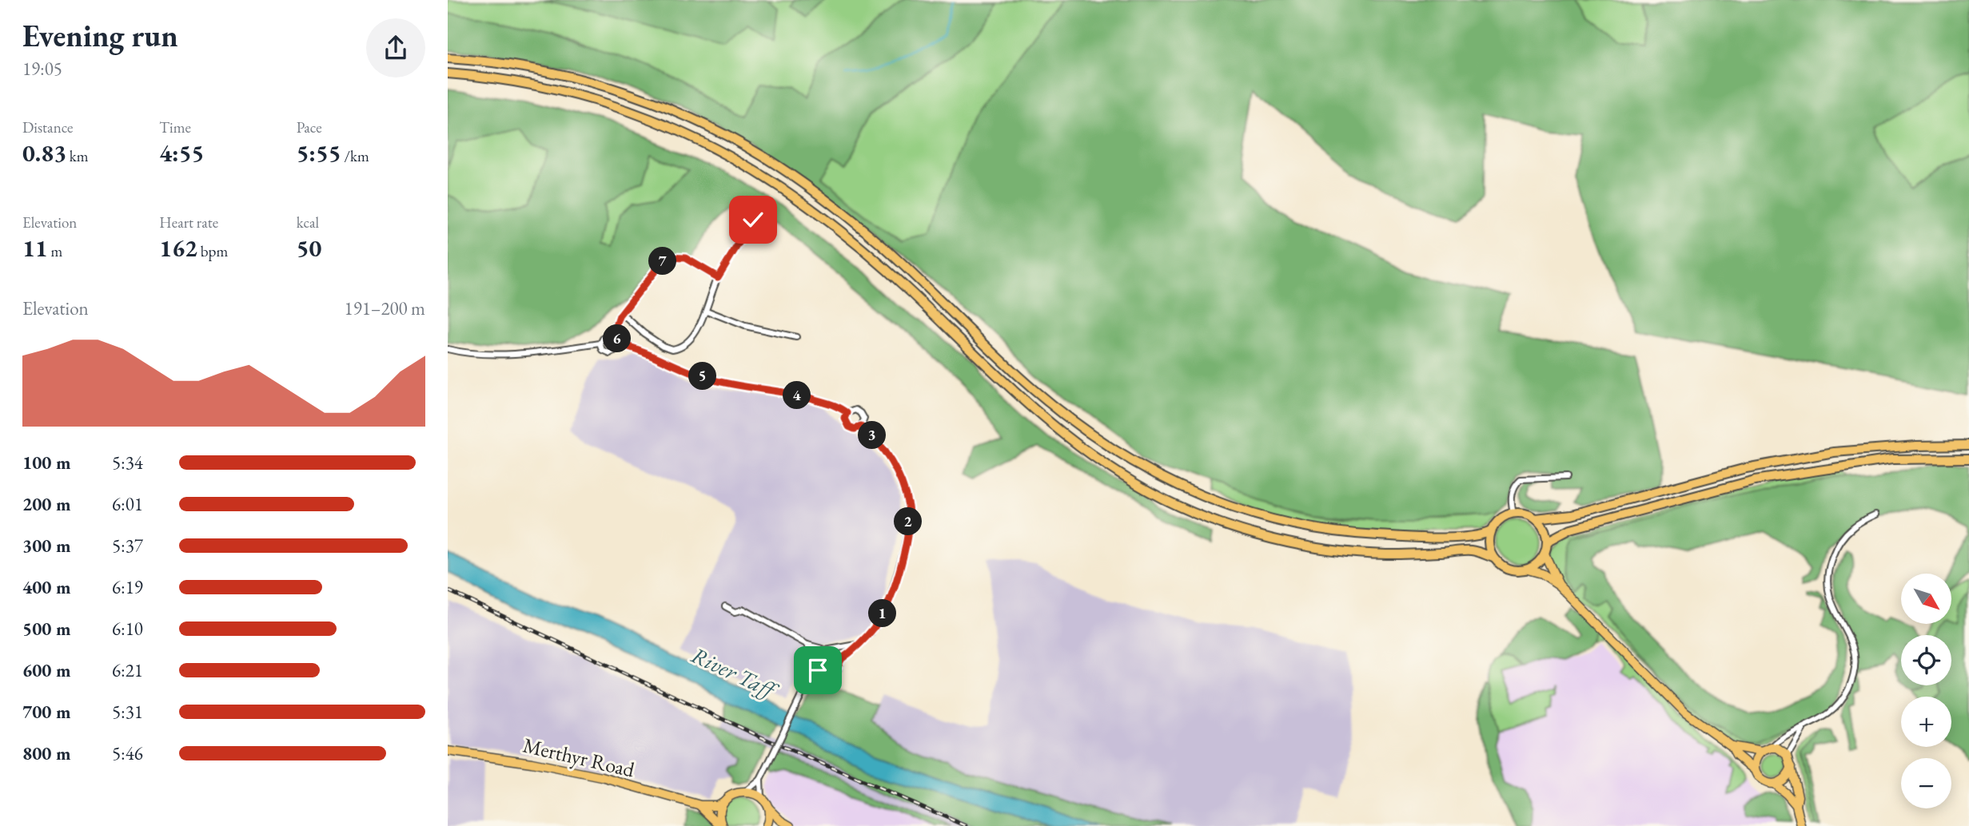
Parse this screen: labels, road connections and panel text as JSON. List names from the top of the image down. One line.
{"streets":{"main road":["Merthyr Road"]},"water":["River Taff"],"north":"bottom right","page":{"heading":["Evening run","19:05"],"stats":[["Distance","0.83 km"],["Time","4:55"],["Pace","5:55 /km"],["Elevation","11 m"],["Heart rate","162 bpm"],["kcal","50"]],"pins":["7","6","5","4","3","2","1"],"chart":["Elevation","191–200 m"],"list":[{"name":"100 m","note":"5:34"},{"name":"200 m","note":"6:01"},{"name":"300 m","note":"5:37"},{"name":"400 m","note":"6:19"},{"name":"500 m","note":"6:10"},{"name":"600 m","note":"6:21"},{"name":"700 m","note":"5:31"},{"name":"800 m","note":"5:46"}],"map_buttons":["+","−"]}}
